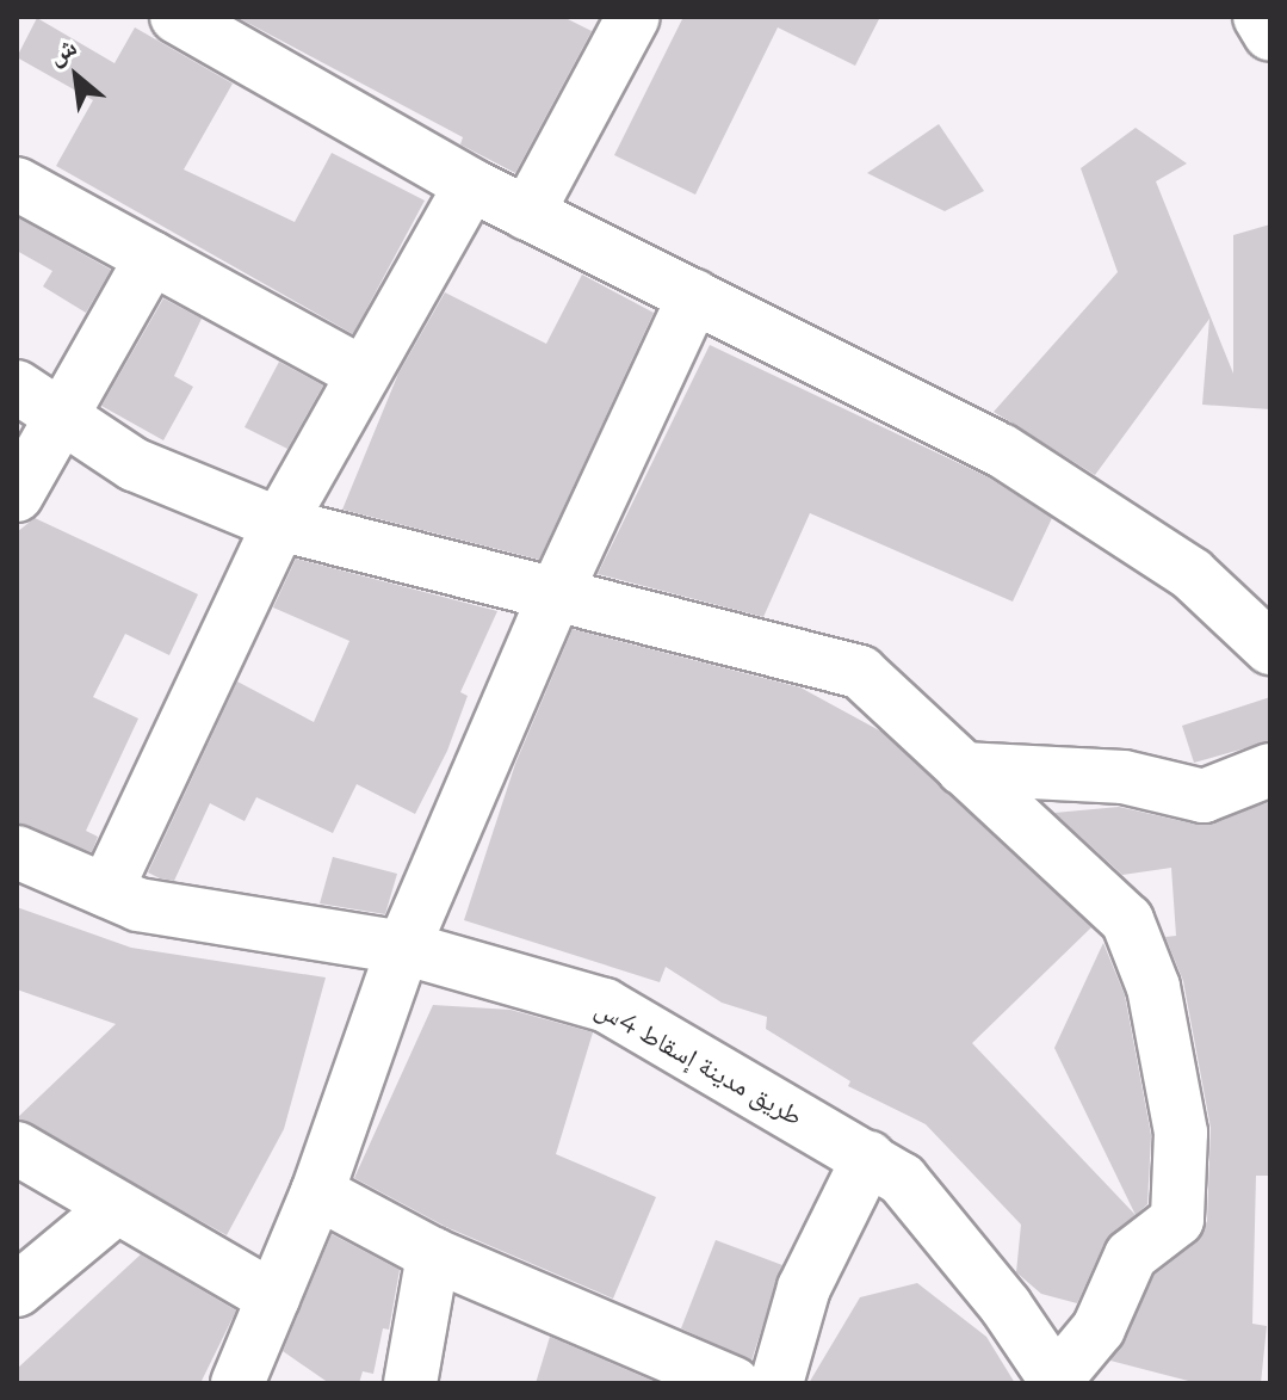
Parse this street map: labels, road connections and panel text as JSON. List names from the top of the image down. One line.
{"streets":{"street":["طريق مدينة إسقاط 4س"]},"north":"top left"}
